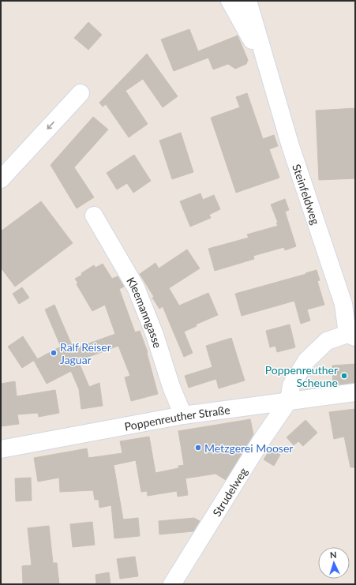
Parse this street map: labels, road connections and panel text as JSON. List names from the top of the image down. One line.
{"streets":{"street":["Steinfeldweg","Kleemanngasse","Poppenreuther Straße","Strudelweg"]},"crossings":[["Steinfeldweg","Poppenreuther Straße"],["Steinfeldweg","Strudelweg"],["Kleemanngasse","Poppenreuther Straße"],["Poppenreuther Straße","Strudelweg"]],"places":["Ralf Reiser Jaguar","Poppenreuther Scheune","Metzgerei Mooser"],"north":"top"}
